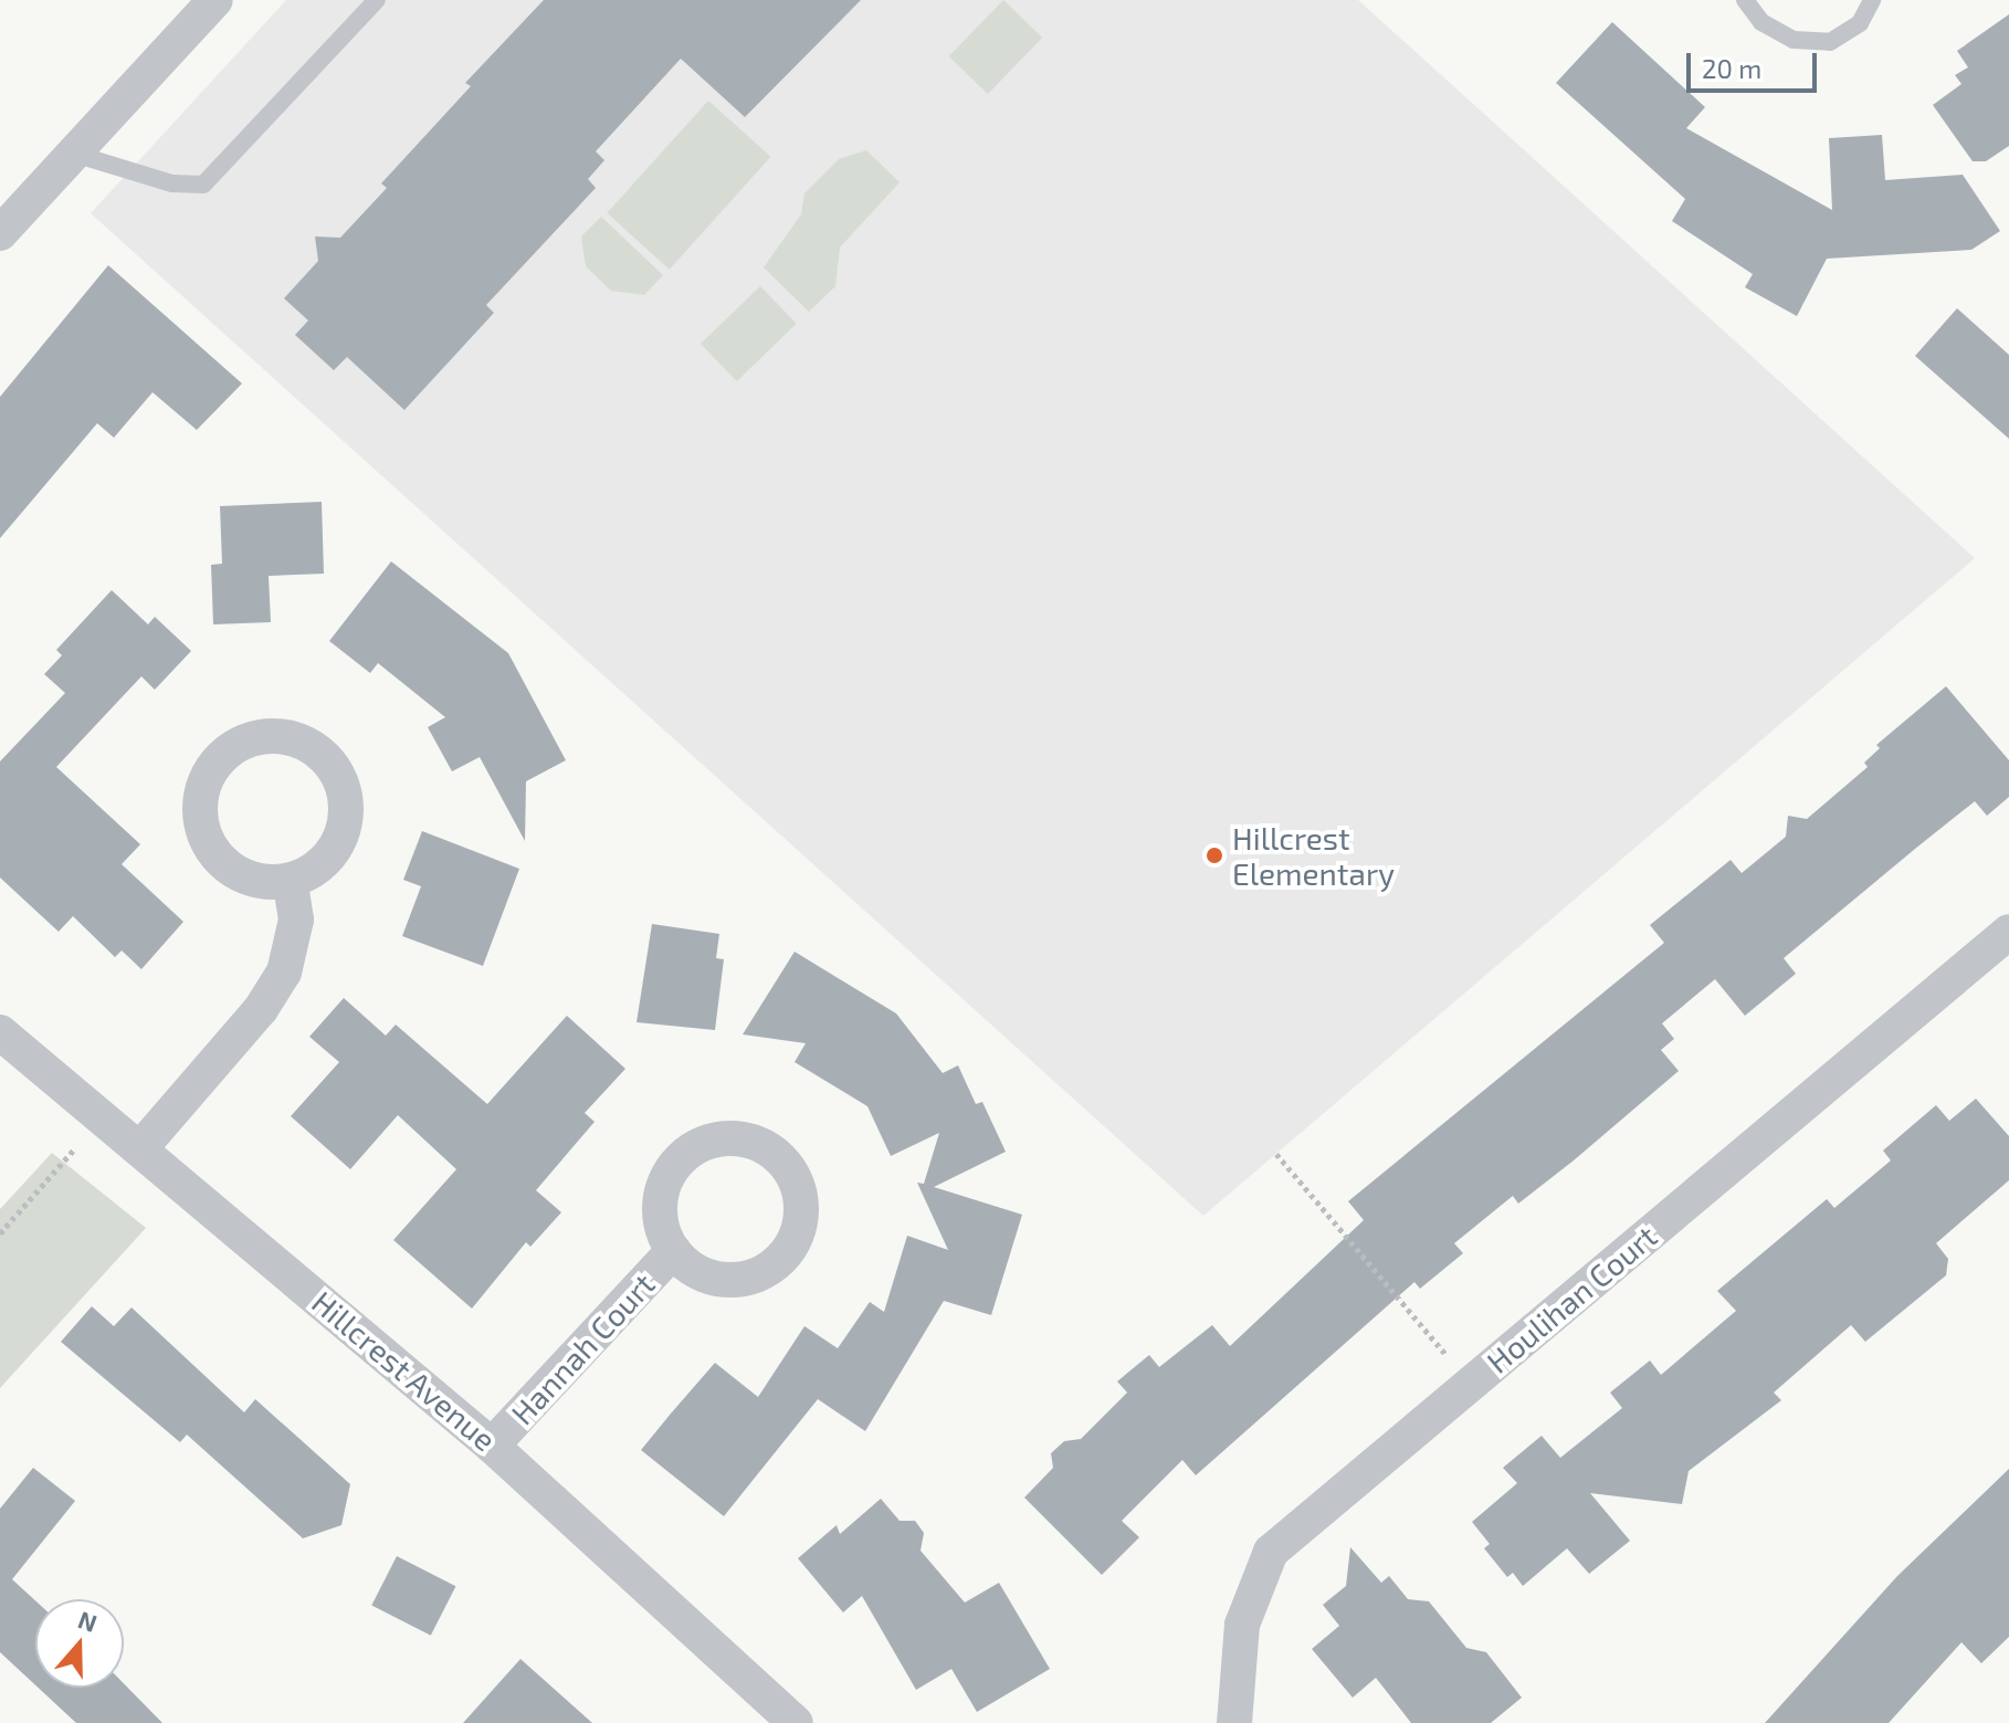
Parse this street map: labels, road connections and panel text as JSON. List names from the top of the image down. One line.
{"streets":{"street":["Houlihan Court","Hannah Court","Hillcrest Avenue"]},"crossings":[["Hannah Court","Hillcrest Avenue"]],"places":["Hillcrest Elementary"],"scale_bar":"20 m","north":"top"}
